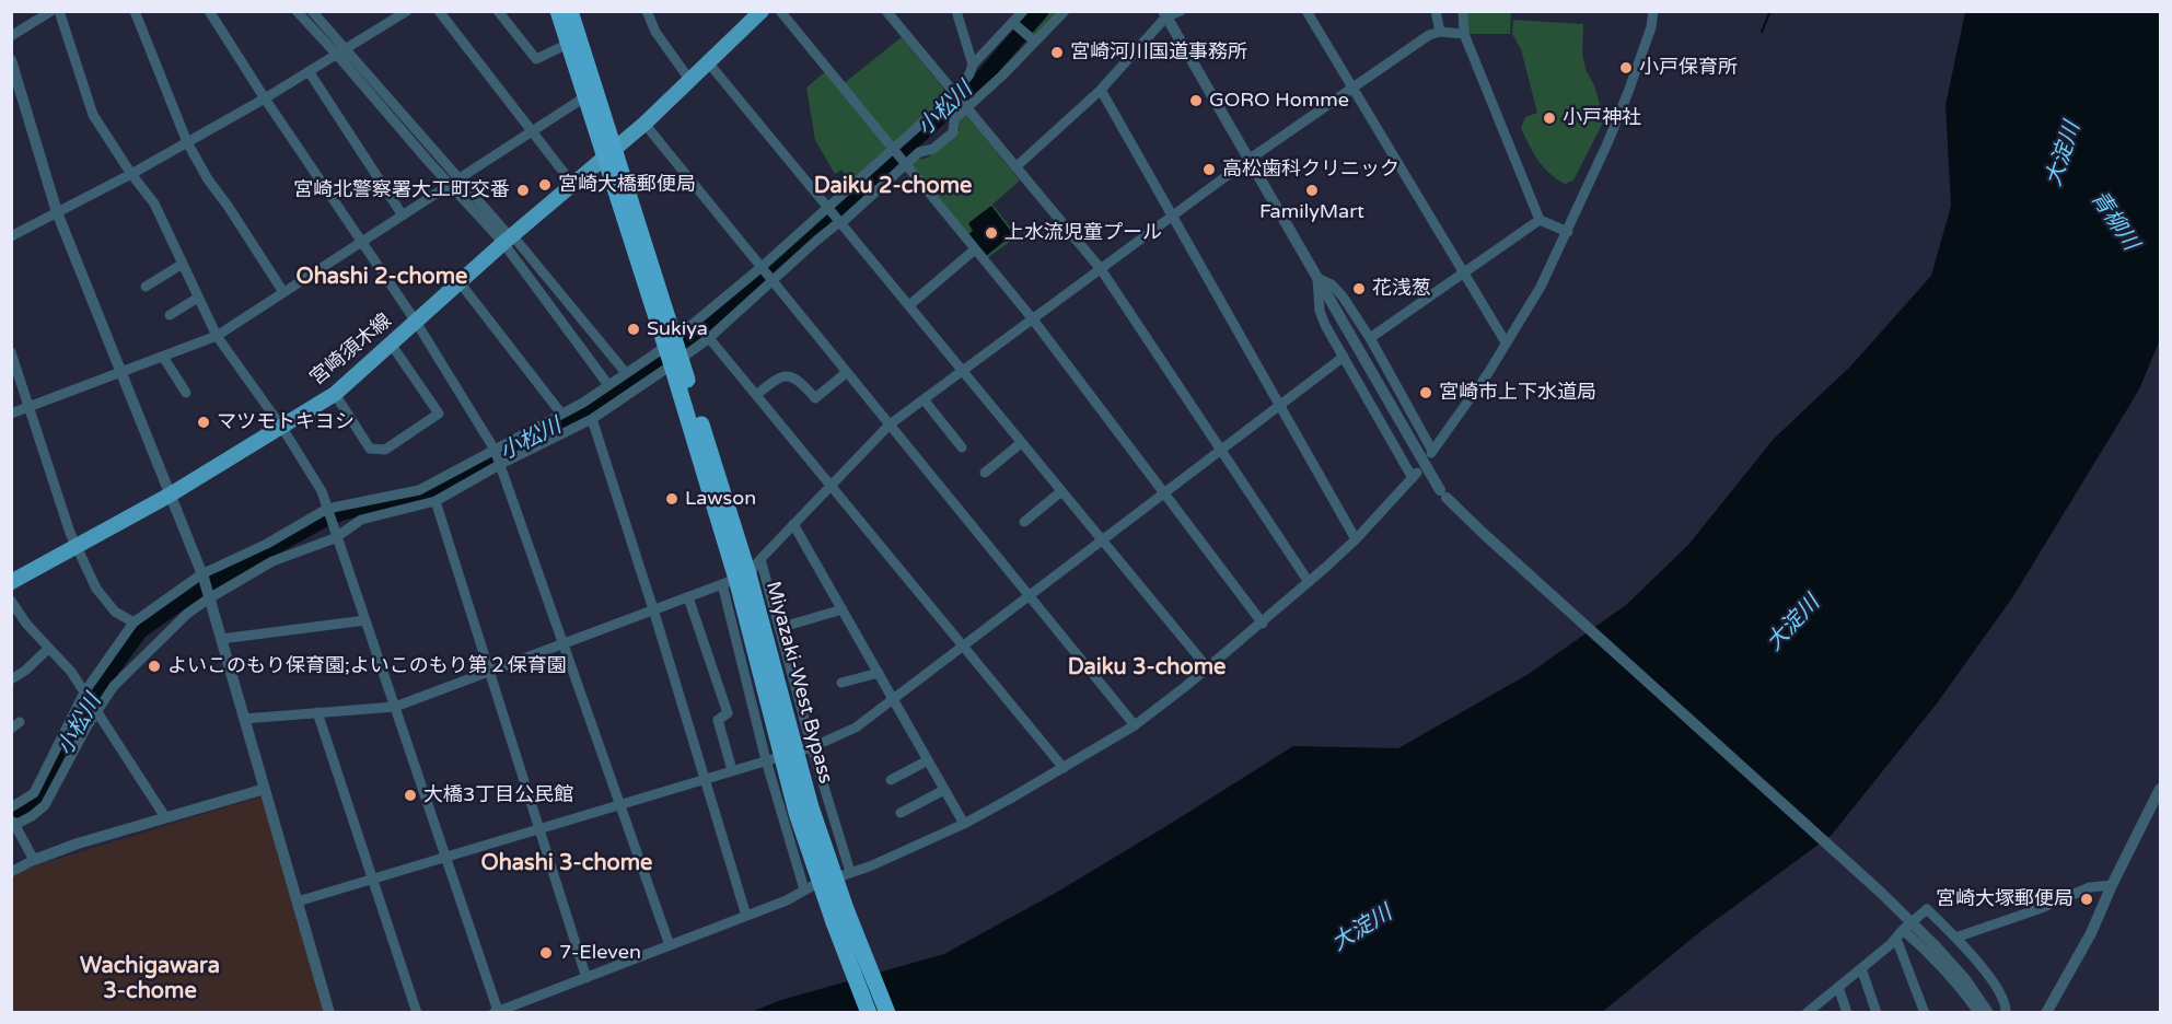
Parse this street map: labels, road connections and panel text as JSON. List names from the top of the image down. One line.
{"streets":{"highway":["Miyazaki-West Bypass"],"main road":["宮崎須木線"]},"crossings":[["宮崎須木線","Miyazaki-West Bypass"]],"districts":["Daiku 2-chome","Ohashi 2-chome","Daiku 3-chome","Ohashi 3-chome","Wachigawara 3-chome"],"water":["小松川","大淀川","青柳川"],"places":["宮崎河川国道事務所","小戸保育所","GORO Homme","小戸神社","高松歯科クリニック","宮崎大橋郵便局","宮崎北警察署大工町交番","FamilyMart","上水流児童プール","花浅葱","Sukiya","宮崎市上下水道局","マツモトキヨシ","Lawson","よいこのもり保育園;よいこのもり第２保育園","大橋3丁目公民館","宮崎大塚郵便局","7-Eleven"]}
